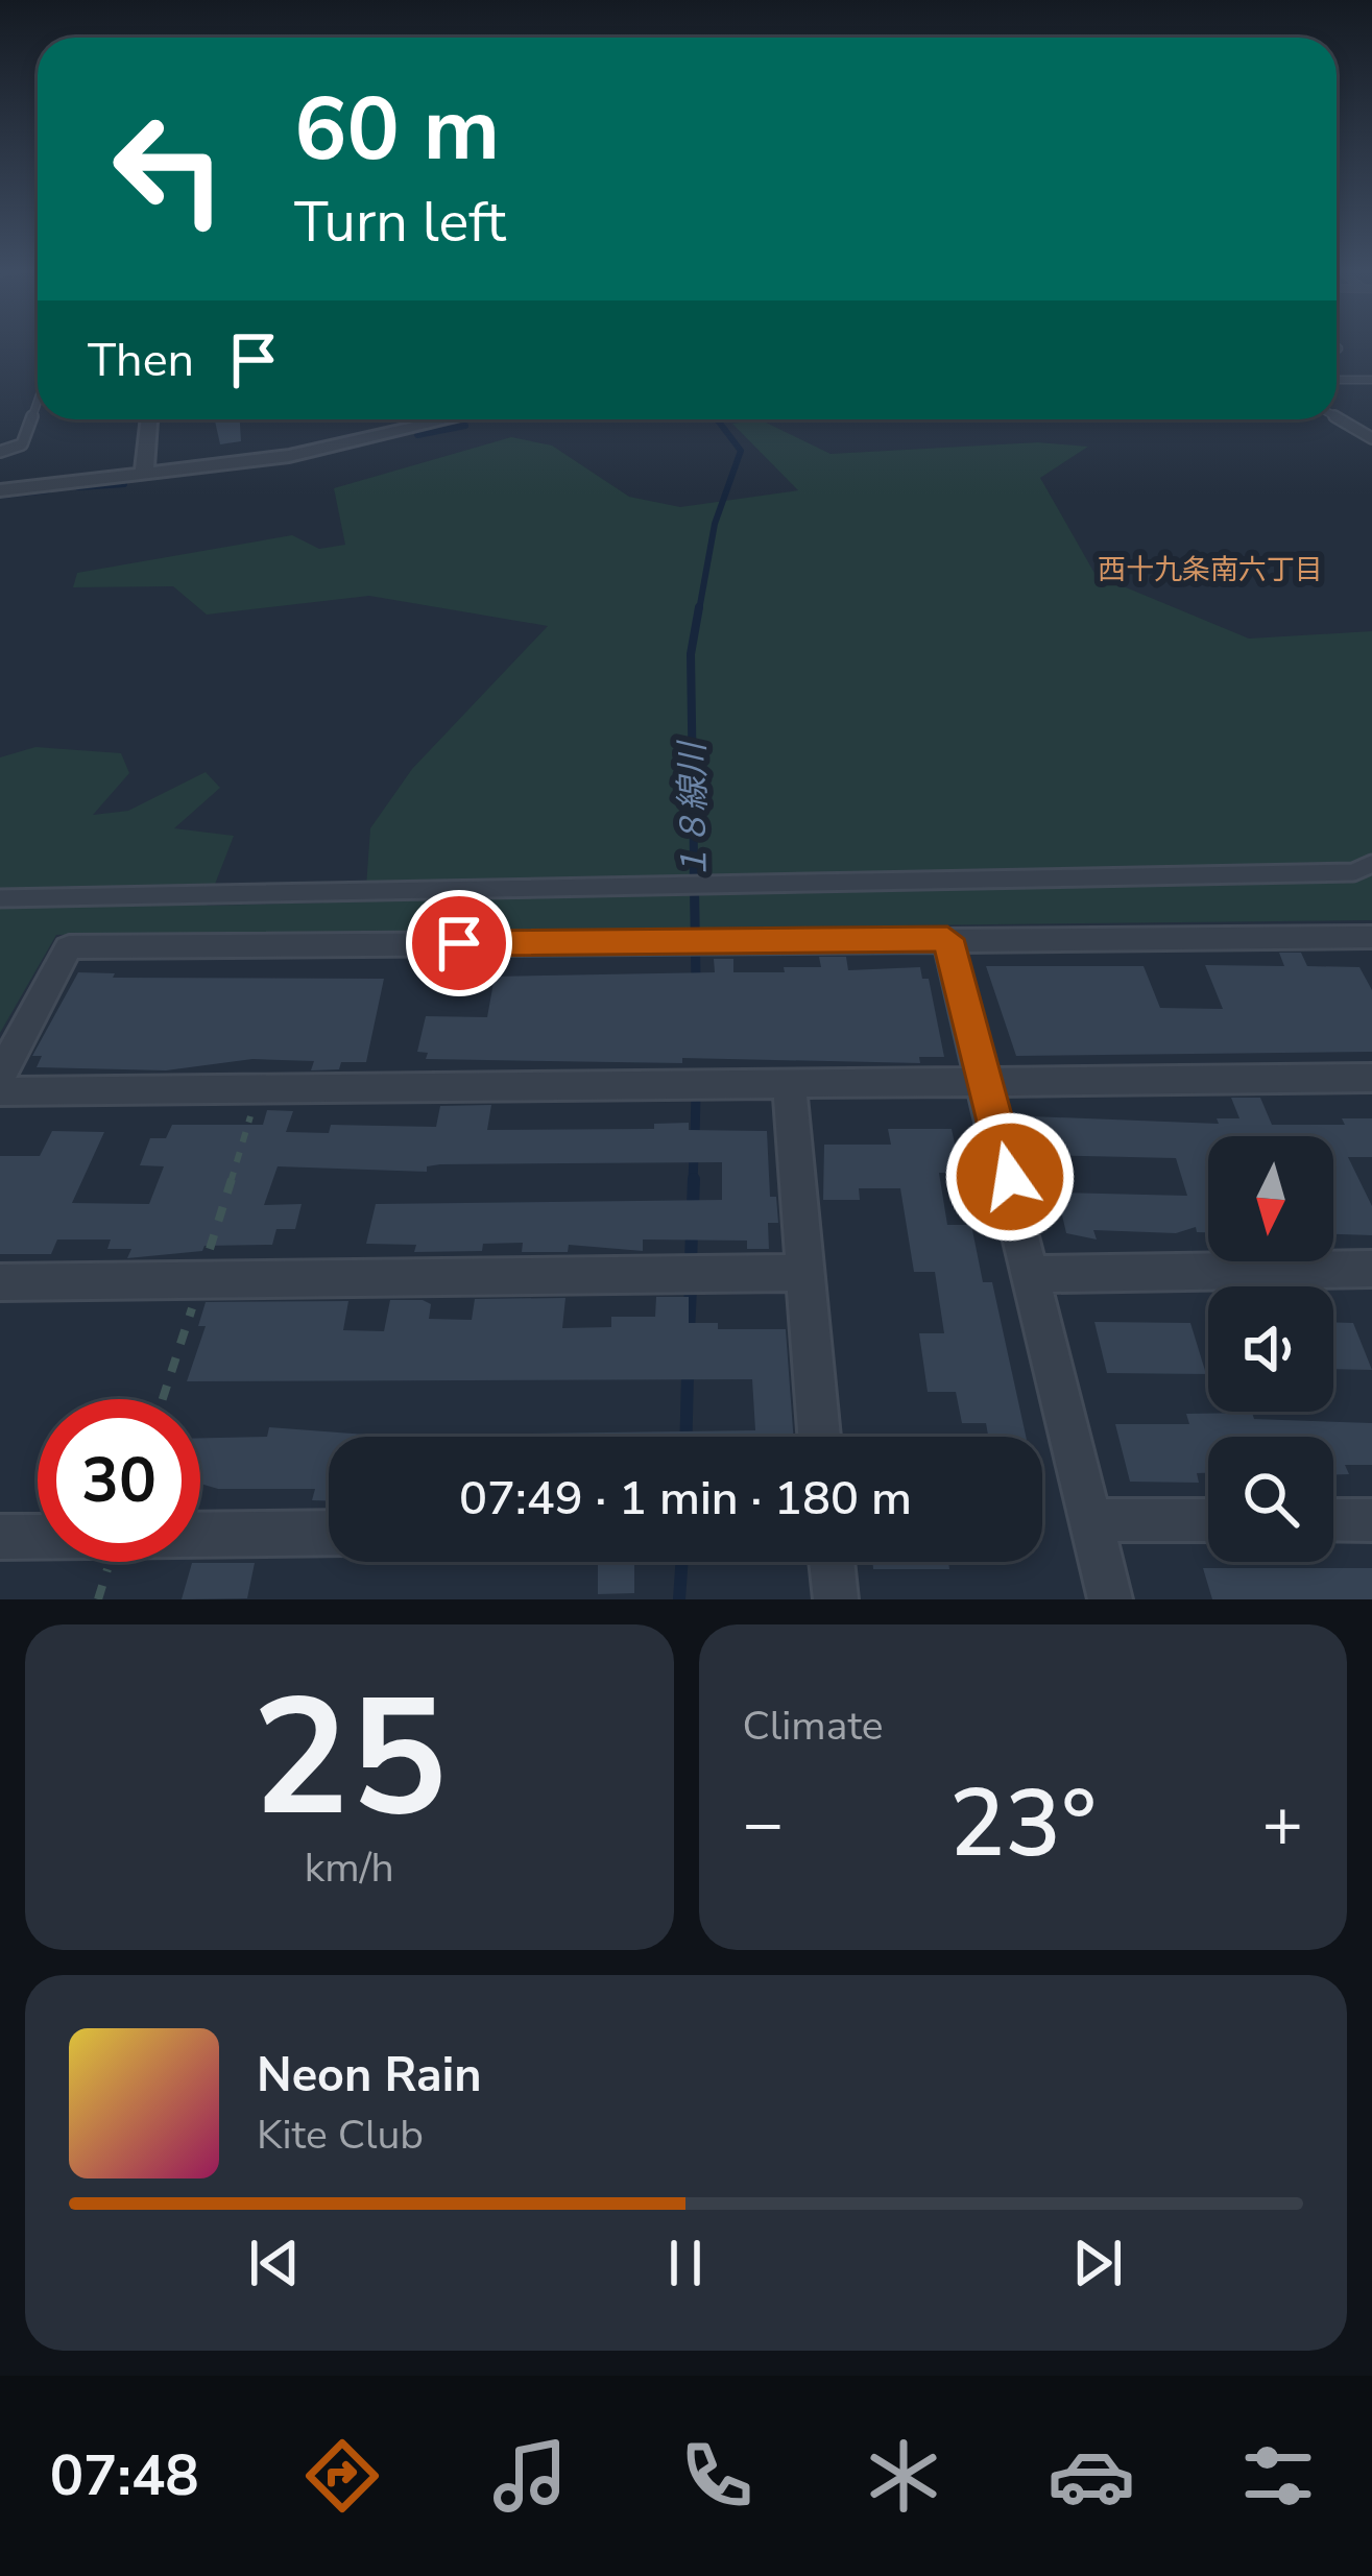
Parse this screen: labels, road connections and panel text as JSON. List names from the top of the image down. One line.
{"districts":["西十九条南六丁目"],"water":["１８線川"],"north":"bottom","page":{"turn":["60 m","Turn left"],"then":"Then","limit":"30","trip":"07:49 · 1 min · 180 m","tile":[["25","km/h"],"Climate"],"heat":["−","23°","+"],"song":["Neon Rain","Kite Club"],"tabs":"07:48"}}
